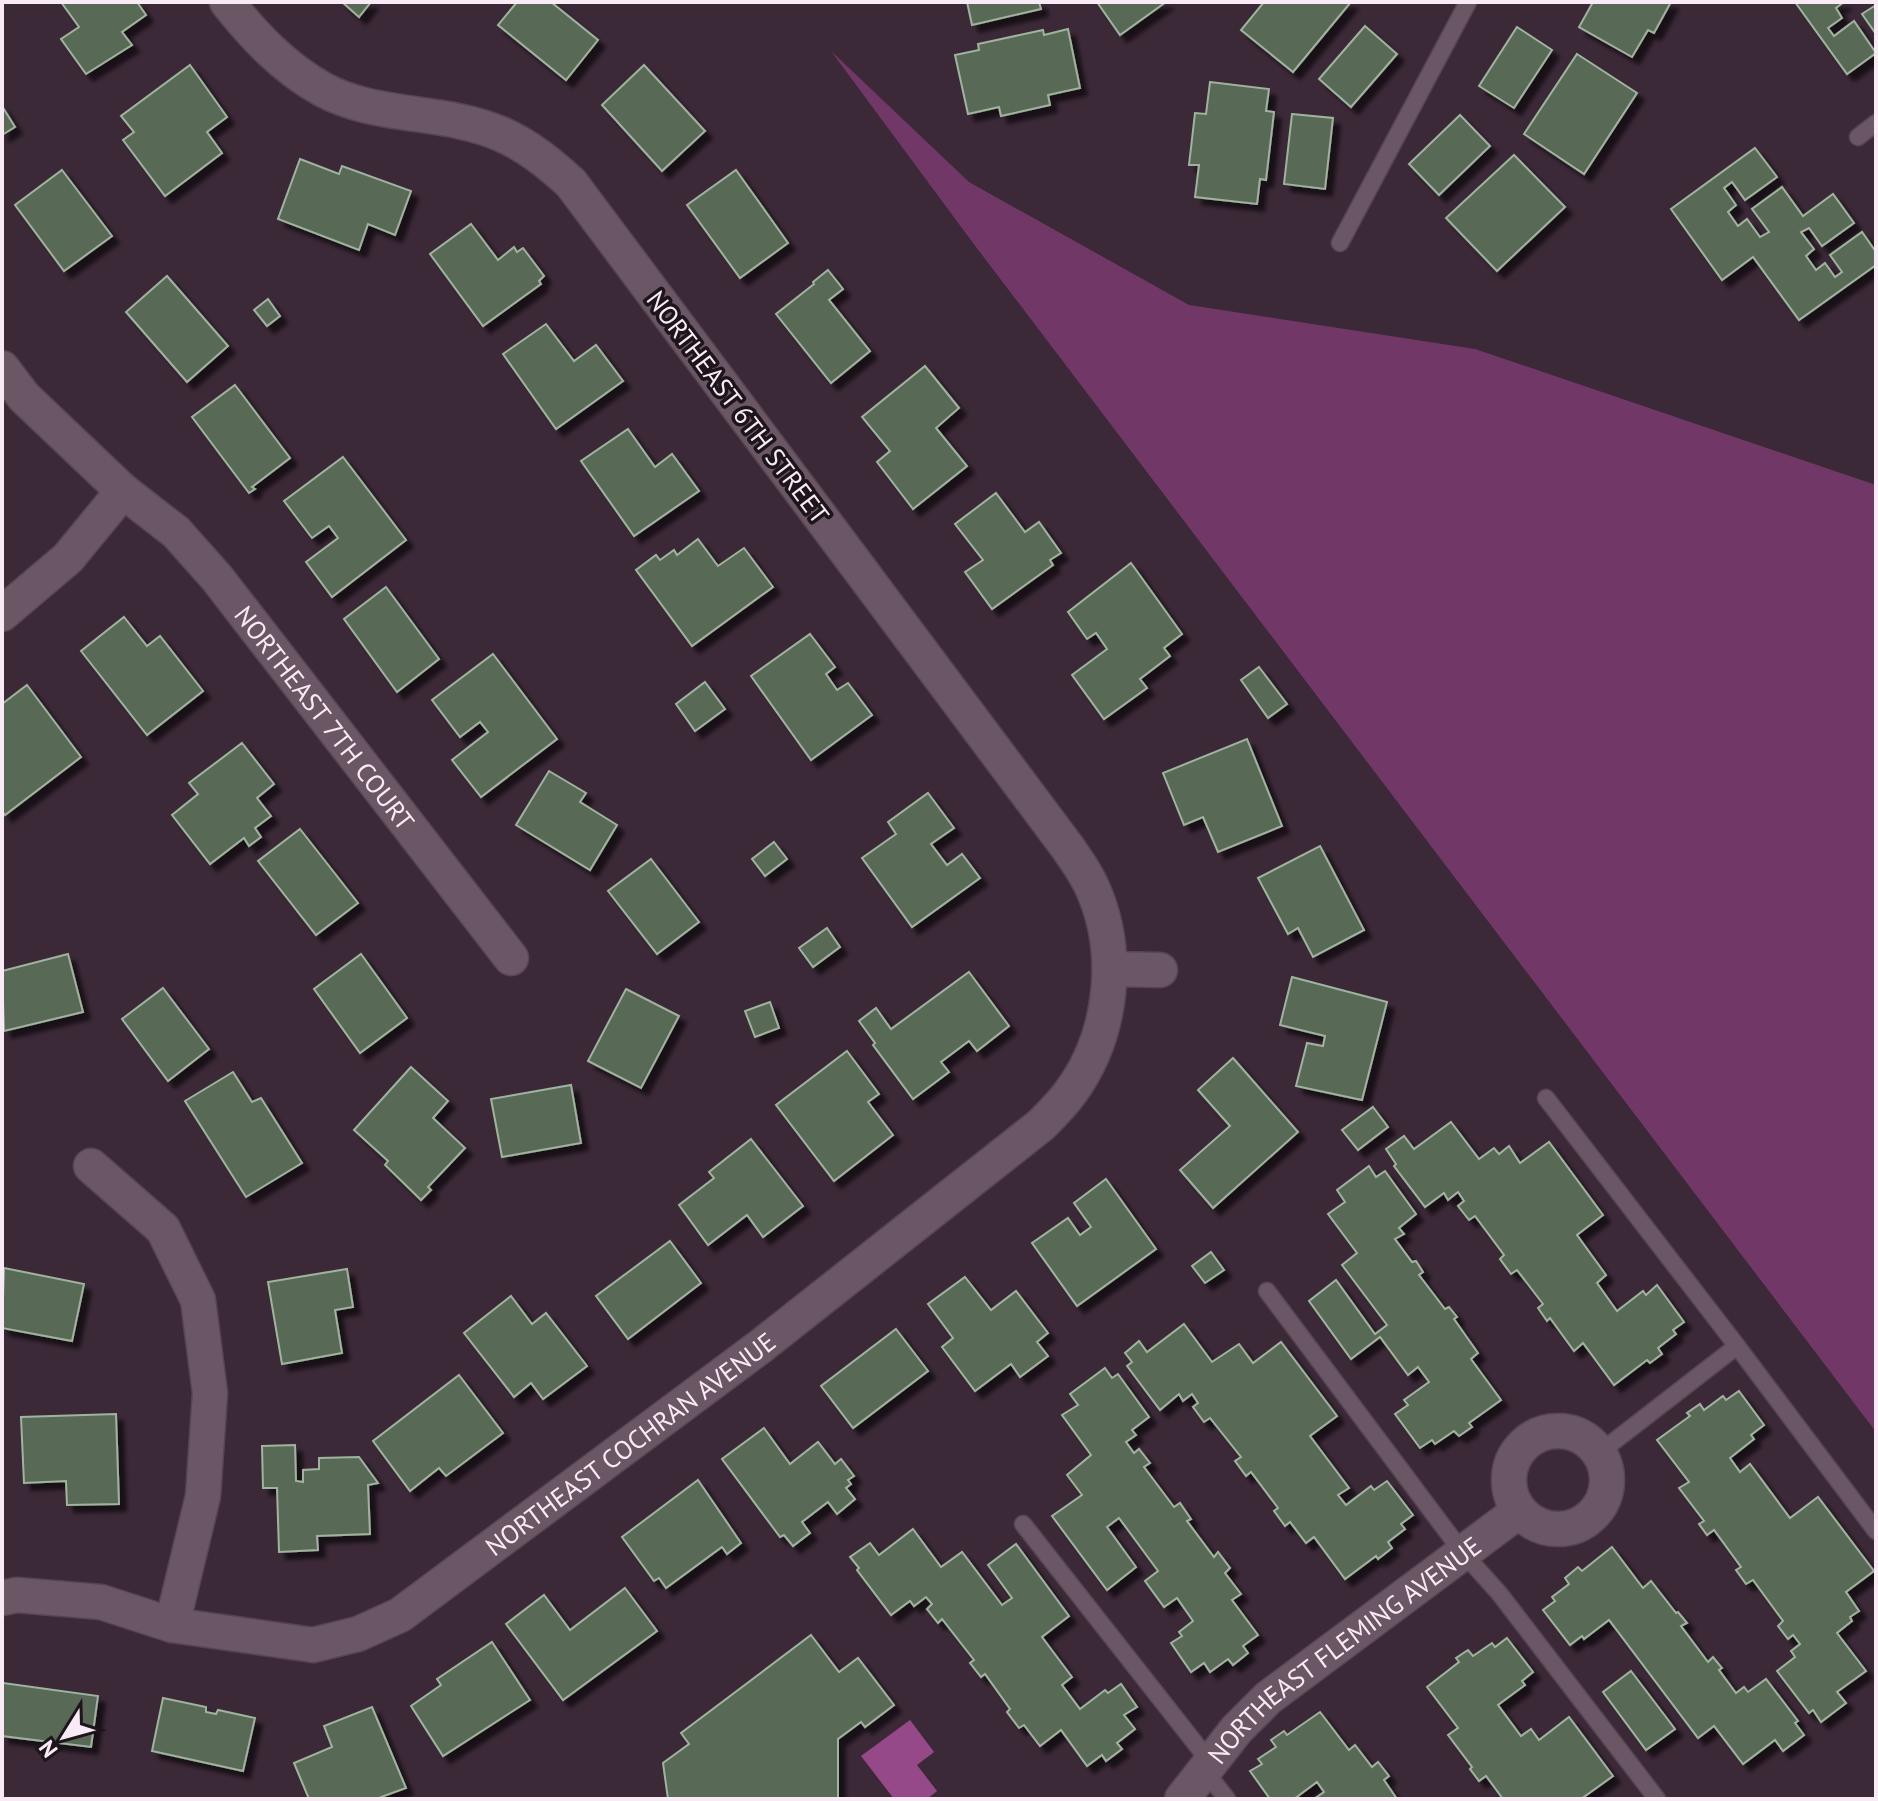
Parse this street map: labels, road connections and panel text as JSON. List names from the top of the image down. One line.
{"streets":{"street":["NORTHEAST 6TH STREET","NORTHEAST 7TH COURT","NORTHEAST COCHRAN AVENUE","NORTHEAST FLEMING AVENUE"]},"crossings":[["NORTHEAST 6TH STREET","NORTHEAST COCHRAN AVENUE"]],"north":"bottom left"}
